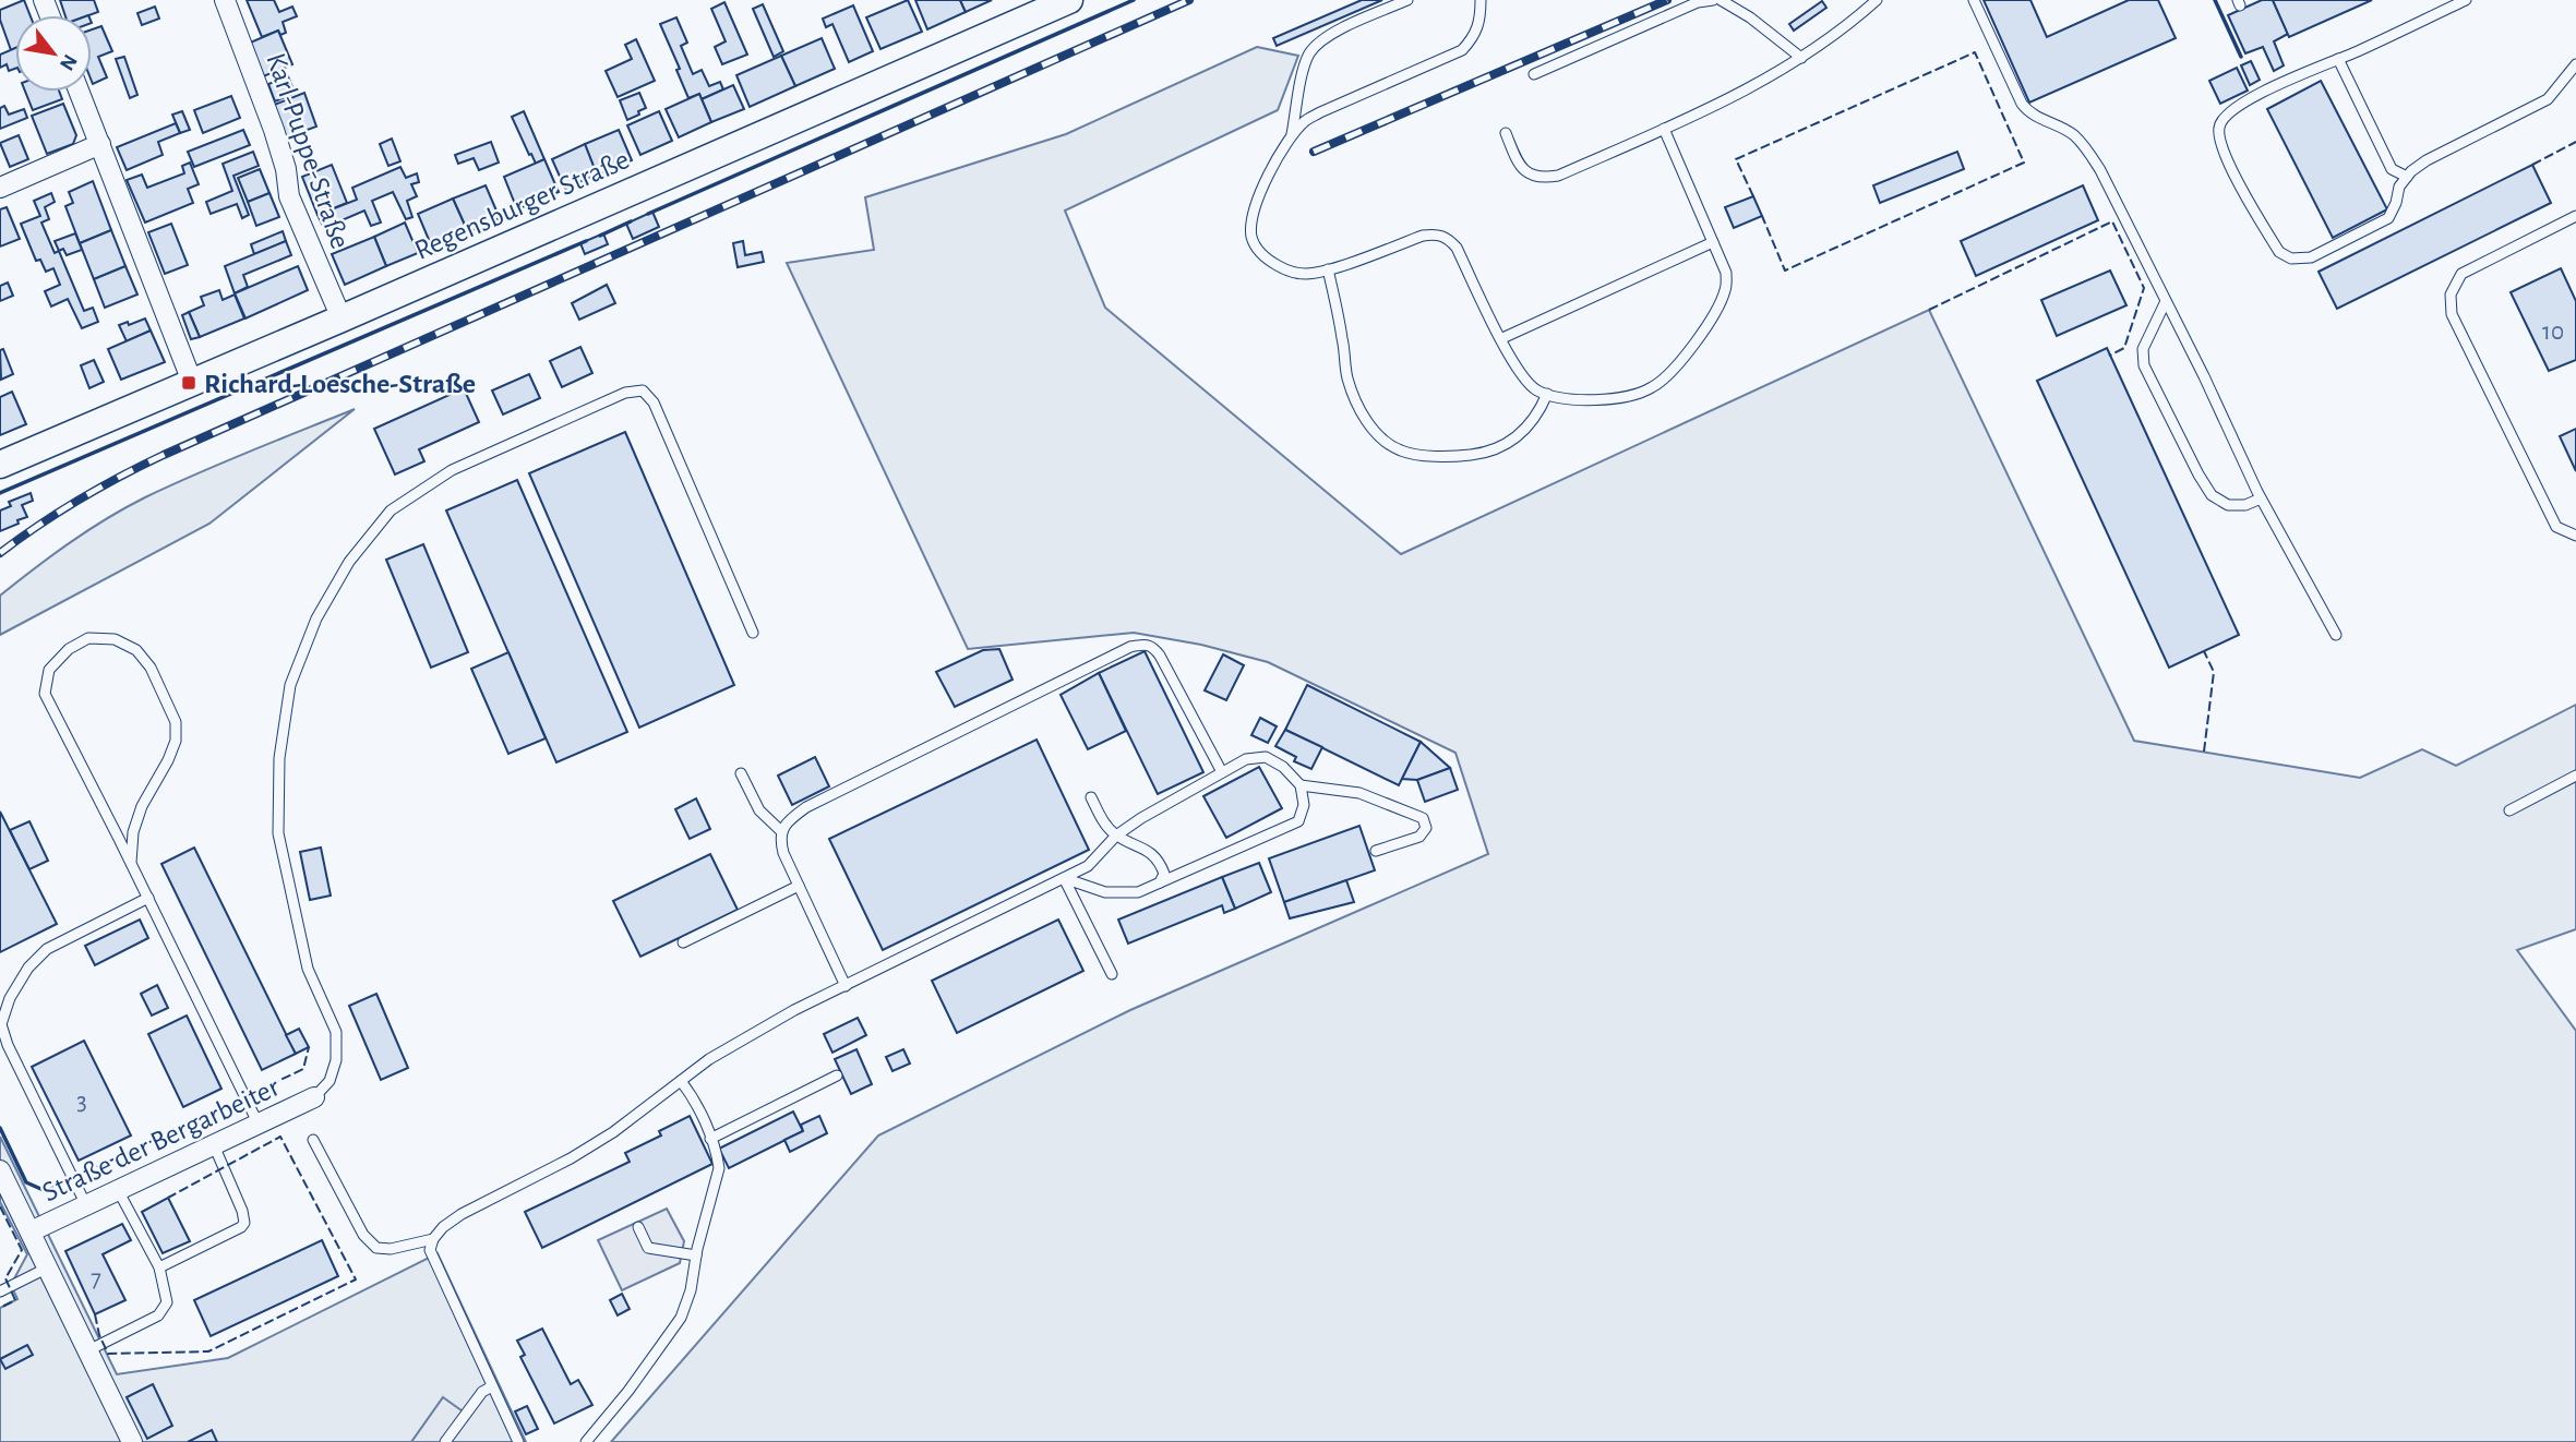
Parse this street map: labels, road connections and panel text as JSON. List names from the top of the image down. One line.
{"streets":{"main road":["Regensburger Straße"],"street":["Karl-Puppe-Straße","Straße der Bergarbeiter"]},"crossings":[["Karl-Puppe-Straße","Regensburger Straße"]],"places":{"transit":["Richard-Loesche-Straße"]},"house_numbers":["10","3","7"],"north":"bottom right"}
